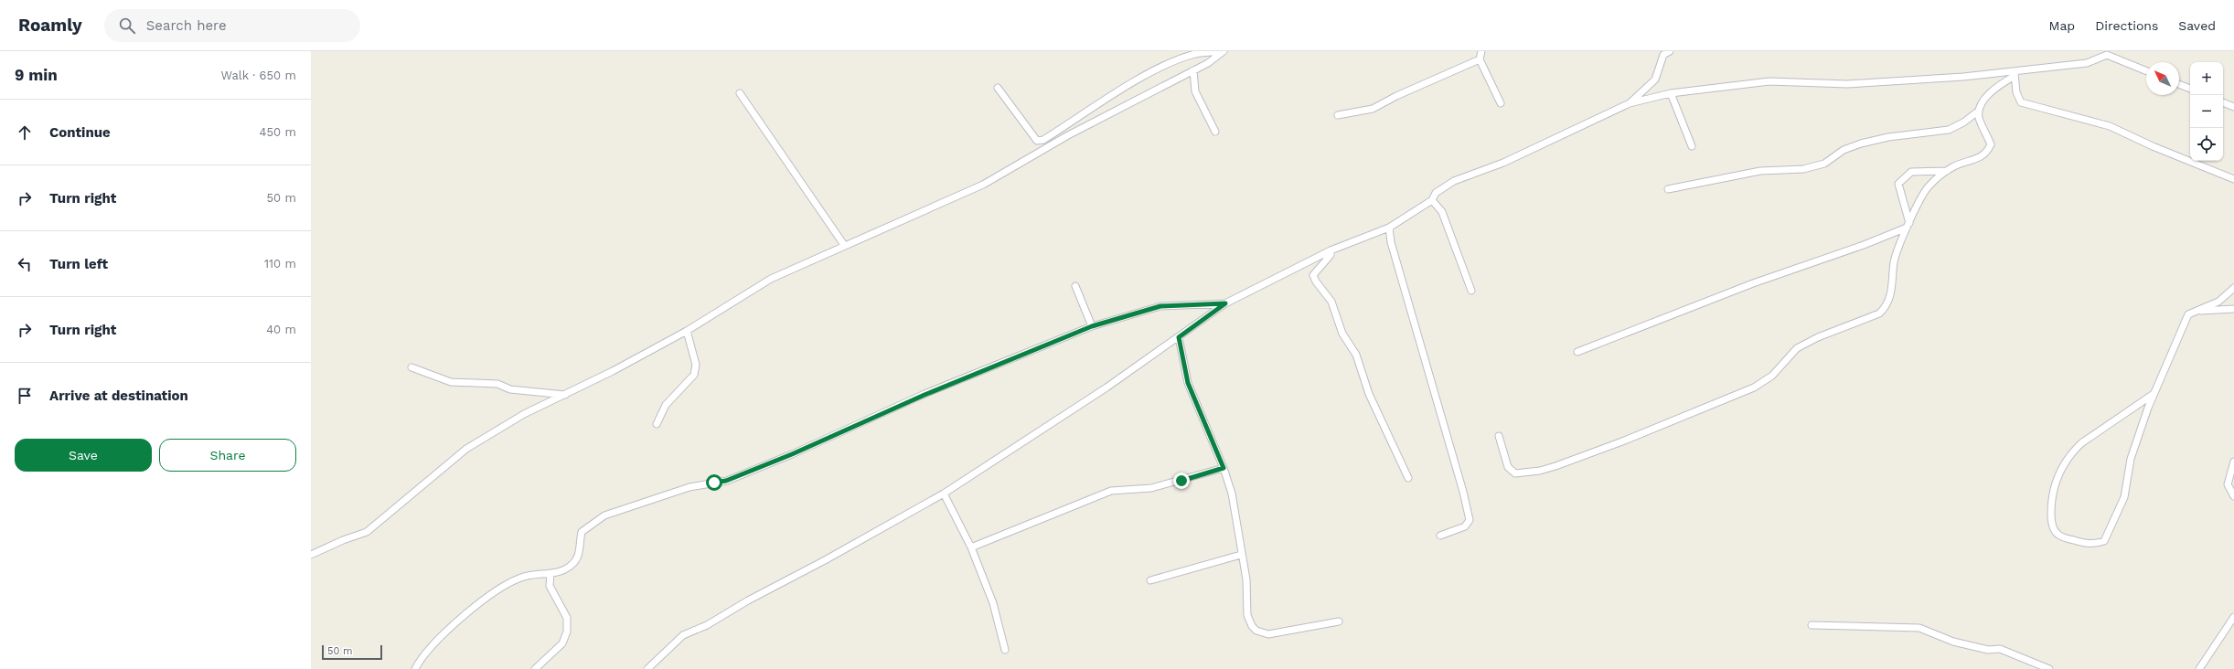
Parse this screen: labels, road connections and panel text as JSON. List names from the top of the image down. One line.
{"scale_bar":"50 m","north":"top left","page":{"header":"Roamly","search":"Search here","nav":["Map","Directions","Saved"],"heading":["9 min","Walk · 650 m"],"map_buttons":["+","−"],"list":[["Continue","450 m"],["Turn right","50 m"],["Turn left","110 m"],["Turn right","40 m"],"Arrive at destination"],"buttons":["Save","Share"],"scale":"50 m"}}
